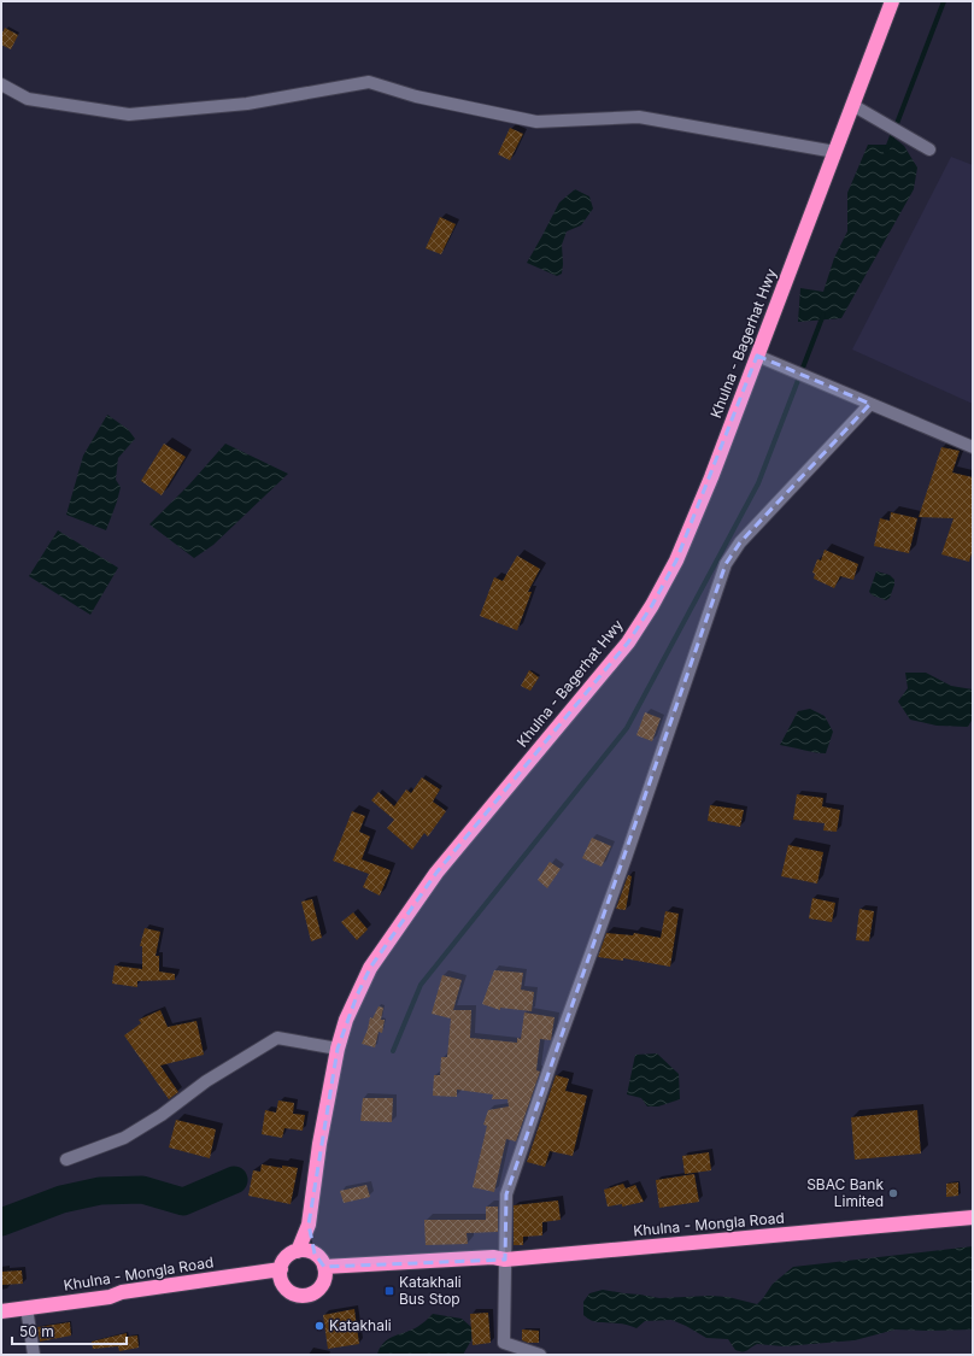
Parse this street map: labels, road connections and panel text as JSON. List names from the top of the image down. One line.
{"streets":{"highway":["Khulna - Bagerhat Hwy","Khulna - Mongla Road"]},"places":{"other":["SBAC Bank Limited","Katakhali"],"transit":["Katakhali Bus Stop"]},"scale_bar":"50 m"}
